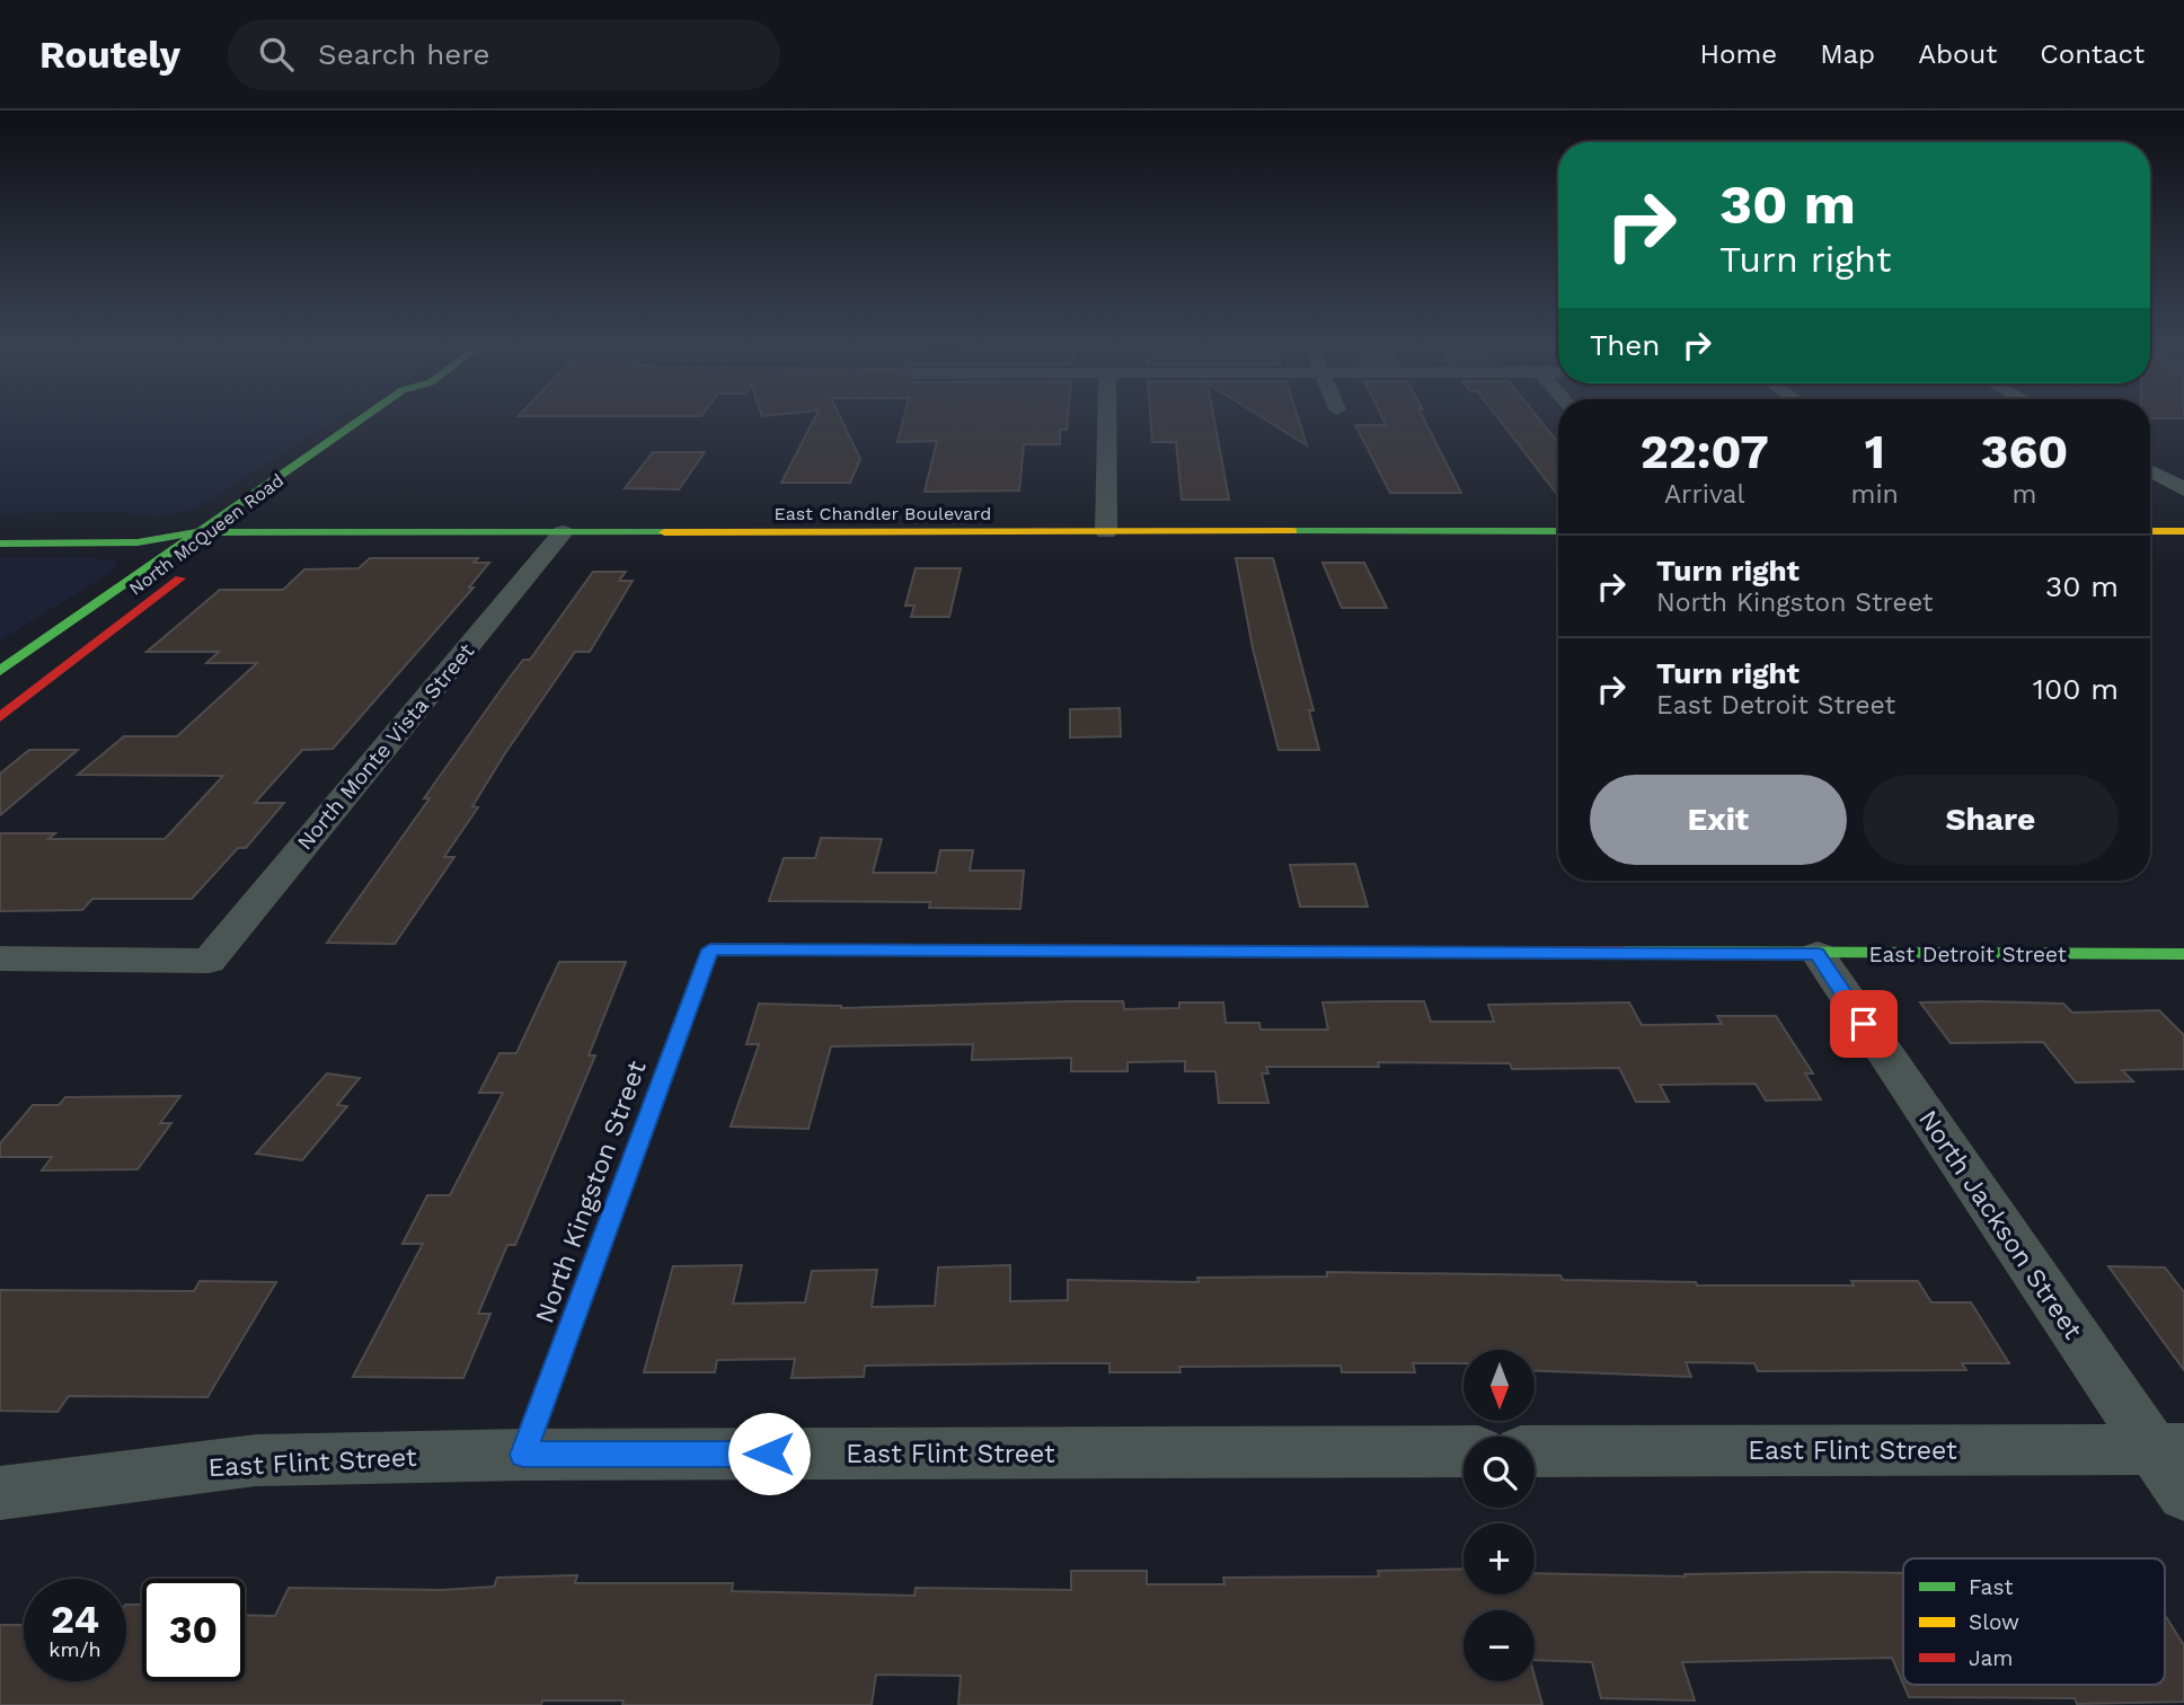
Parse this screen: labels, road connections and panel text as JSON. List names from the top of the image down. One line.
{"streets":{"main road":["East Chandler Boulevard","North McQueen Road","East Detroit Street","North Kingston Street"],"street":["North Monte Vista Street","North Jackson Street","East Flint Street"]},"crossings":[["East Chandler Boulevard","North McQueen Road"],["East Chandler Boulevard","North Monte Vista Street"],["East Detroit Street","North Kingston Street"],["East Detroit Street","North Jackson Street"],["North Kingston Street","East Flint Street"],["North Jackson Street","East Flint Street"]],"legend":["Fast","Slow","Jam"],"north":"bottom","page":{"header":"Routely","search":"Search here","nav":["Home","Map","About","Contact"],"turn":["30 m","Turn right"],"then":"Then","eta":["22:07","Arrival","1","min","360","m"],"list":[{"name":"Turn right","note":"North Kingston Street","value":"30 m"},{"name":"Turn right","note":"East Detroit Street","value":"100 m"}],"buttons":["Exit","Share"],"map_buttons":["+","−"],"speed":"24 km/h","limit":"30"}}
